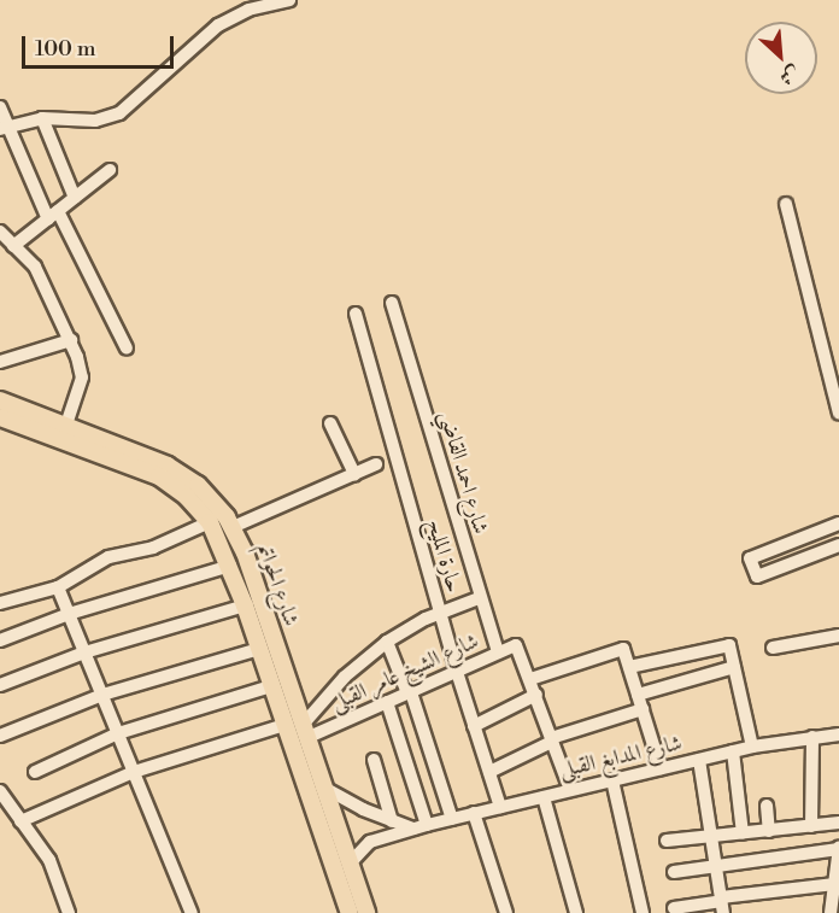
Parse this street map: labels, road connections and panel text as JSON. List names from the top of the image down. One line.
{"streets":{"main road":["شارع الحواتم"],"street":["شارع احمد القاضي","حارة المليح","شارع الشيخ عامر القبلى","شارع المدابغ القبلى"]},"crossings":[["شارع احمد القاضي","شارع الشيخ عامر القبلى"],["حارة المليح","شارع الشيخ عامر القبلى"],["حارة المليح","شارع المدابغ القبلى"],["شارع الحواتم","شارع الشيخ عامر القبلى"],["شارع الحواتم","شارع المدابغ القبلى"]],"scale_bar":"100 m","north":"bottom right"}
